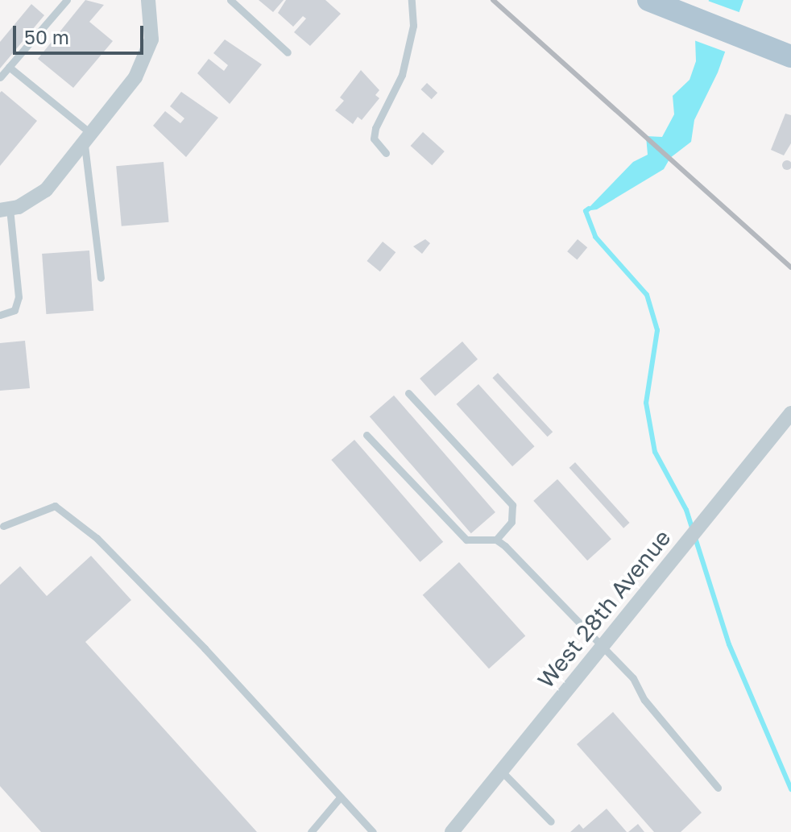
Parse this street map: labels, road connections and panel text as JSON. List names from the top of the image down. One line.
{"streets":{"street":["West 28th Avenue"]},"scale_bar":"50 m"}
